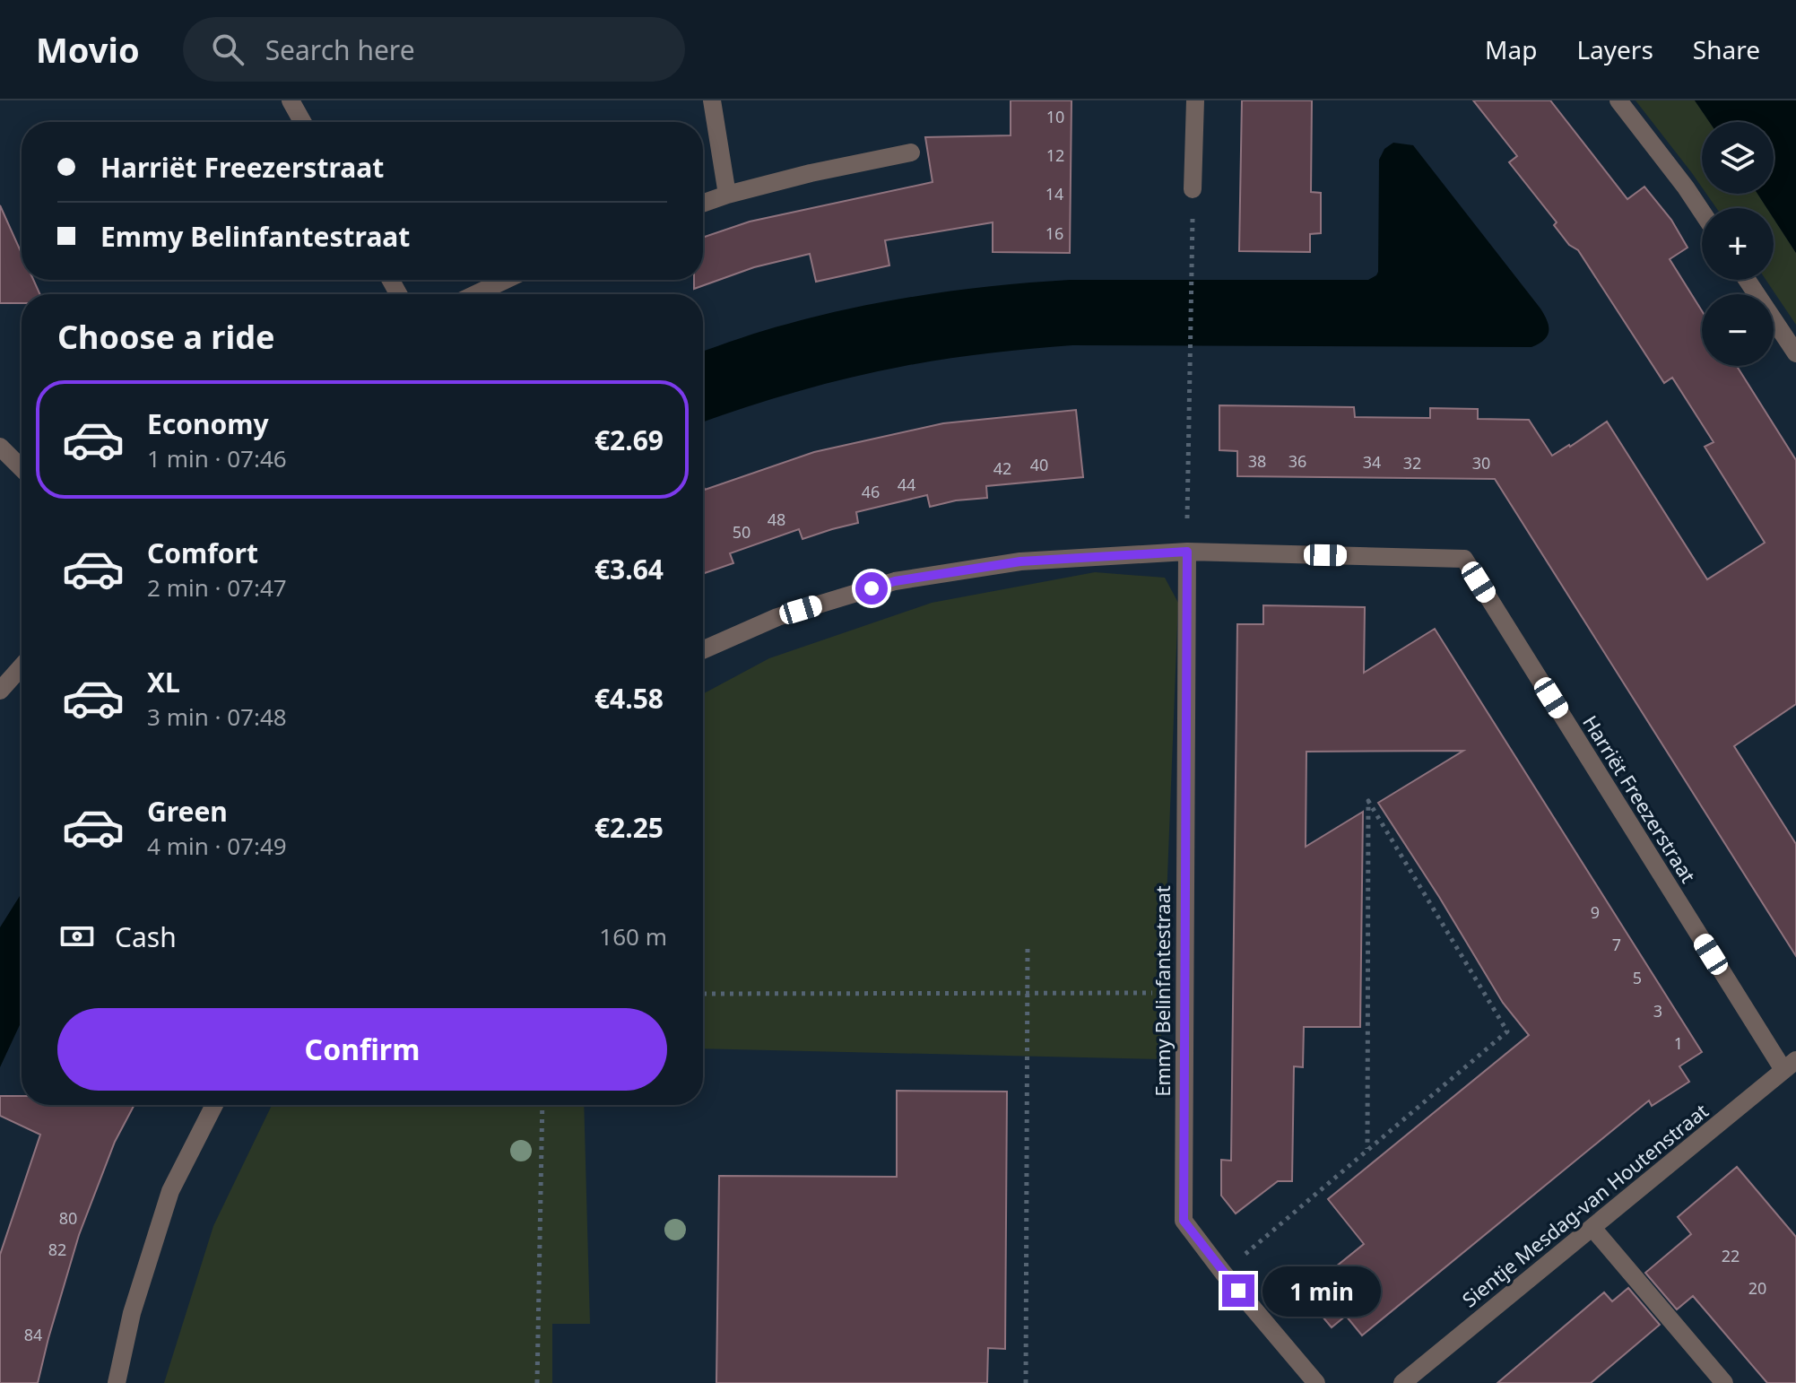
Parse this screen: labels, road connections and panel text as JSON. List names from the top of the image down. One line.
{"streets":{"street":["Harriët Freezerstraat","Emmy Belinfantestraat","Sientje Mesdag-van Houtenstraat"]},"crossings":[["Harriët Freezerstraat","Emmy Belinfantestraat"],["Harriët Freezerstraat","Sientje Mesdag-van Houtenstraat"]],"house_numbers":["10","12","14","16","38","36","34","32","30","40","42","44","46","48","50","9","7","5","3","1","80","82","22","20","84"],"page":{"header":"Movio","search":"Search here","nav":["Map","Layers","Share"],"map_buttons":["+","−"],"banner":["Harriët Freezerstraat","Emmy Belinfantestraat"],"heading":"Choose a ride","list":[{"name":"Economy","note":"1 min · 07:46","value":"€2.69"},{"name":"Comfort","note":"2 min · 07:47","value":"€3.64"},{"name":"XL","note":"3 min · 07:48","value":"€4.58"},{"name":"Green","note":"4 min · 07:49","value":"€2.25"}],"pay":["Cash","160 m"],"buttons":"Confirm","bubble":"1 min"}}
